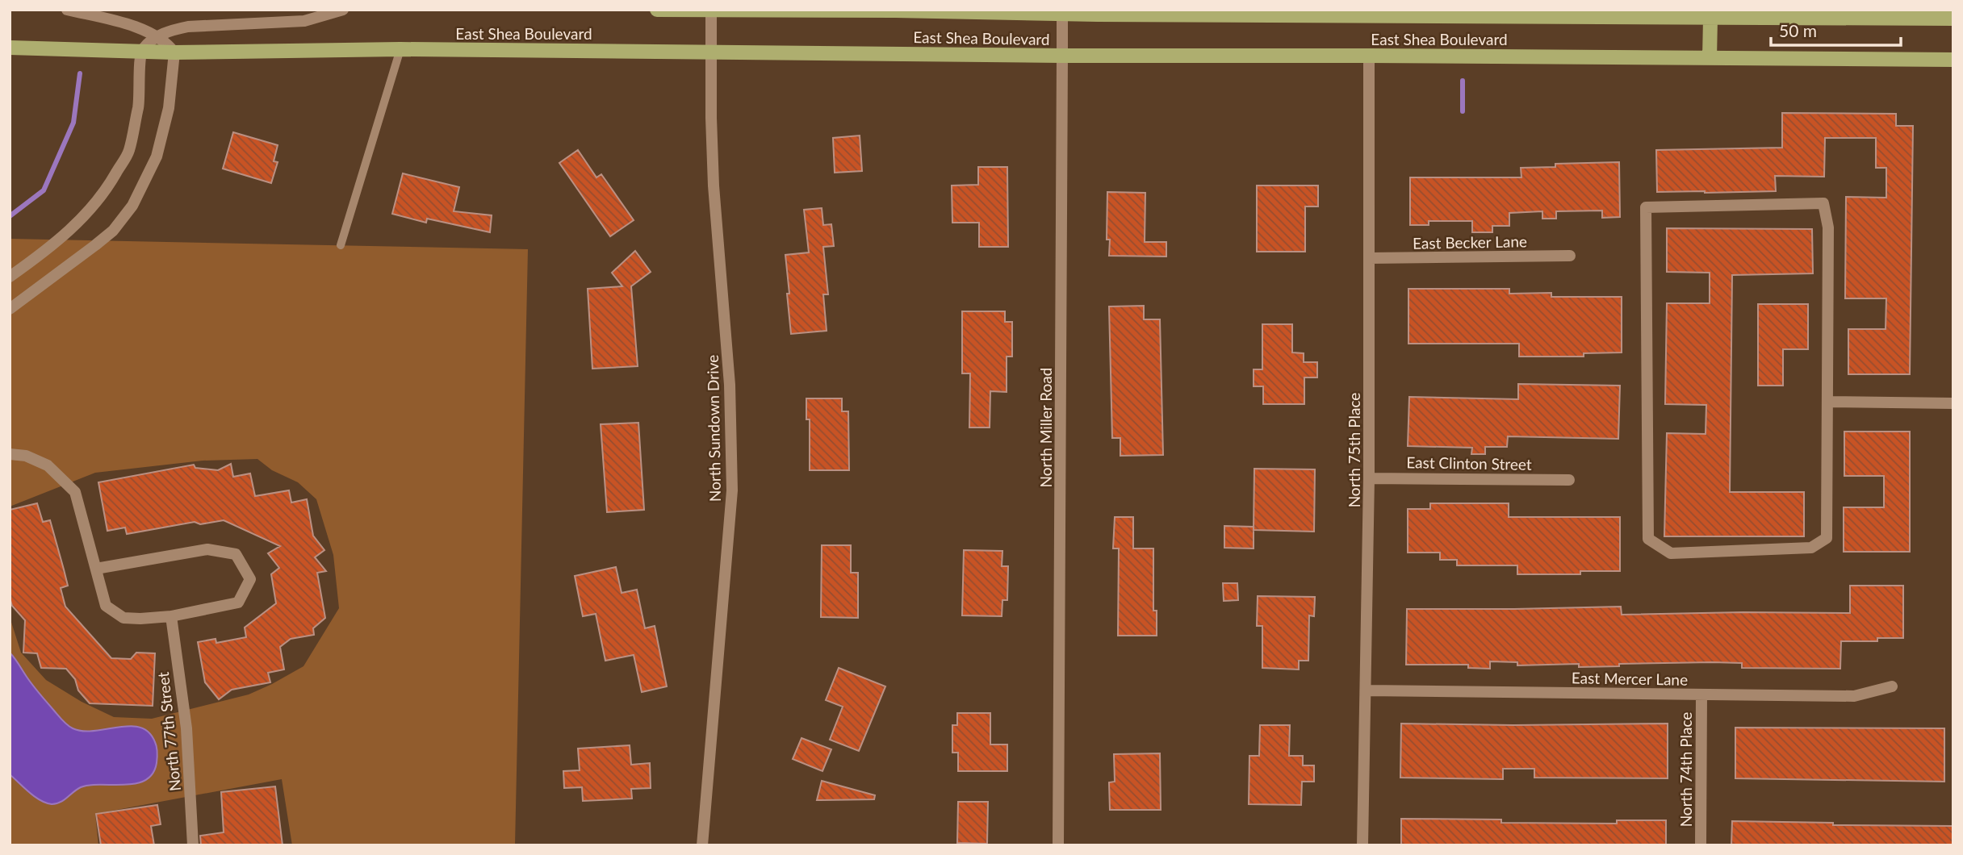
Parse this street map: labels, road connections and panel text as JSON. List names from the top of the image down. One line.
{"streets":{"main road":["East Shea Boulevard"],"street":["East Becker Lane","North Miller Road","North Sundown Drive","North 75th Place","East Clinton Street","East Mercer Lane","North 77th Street","North 74th Place"]},"crossings":[["East Shea Boulevard","North Miller Road"],["East Shea Boulevard","North Sundown Drive"],["East Shea Boulevard","North 75th Place"],["East Becker Lane","North 75th Place"],["North 75th Place","East Clinton Street"],["North 75th Place","East Mercer Lane"],["East Mercer Lane","North 74th Place"]],"scale_bar":"50 m"}
